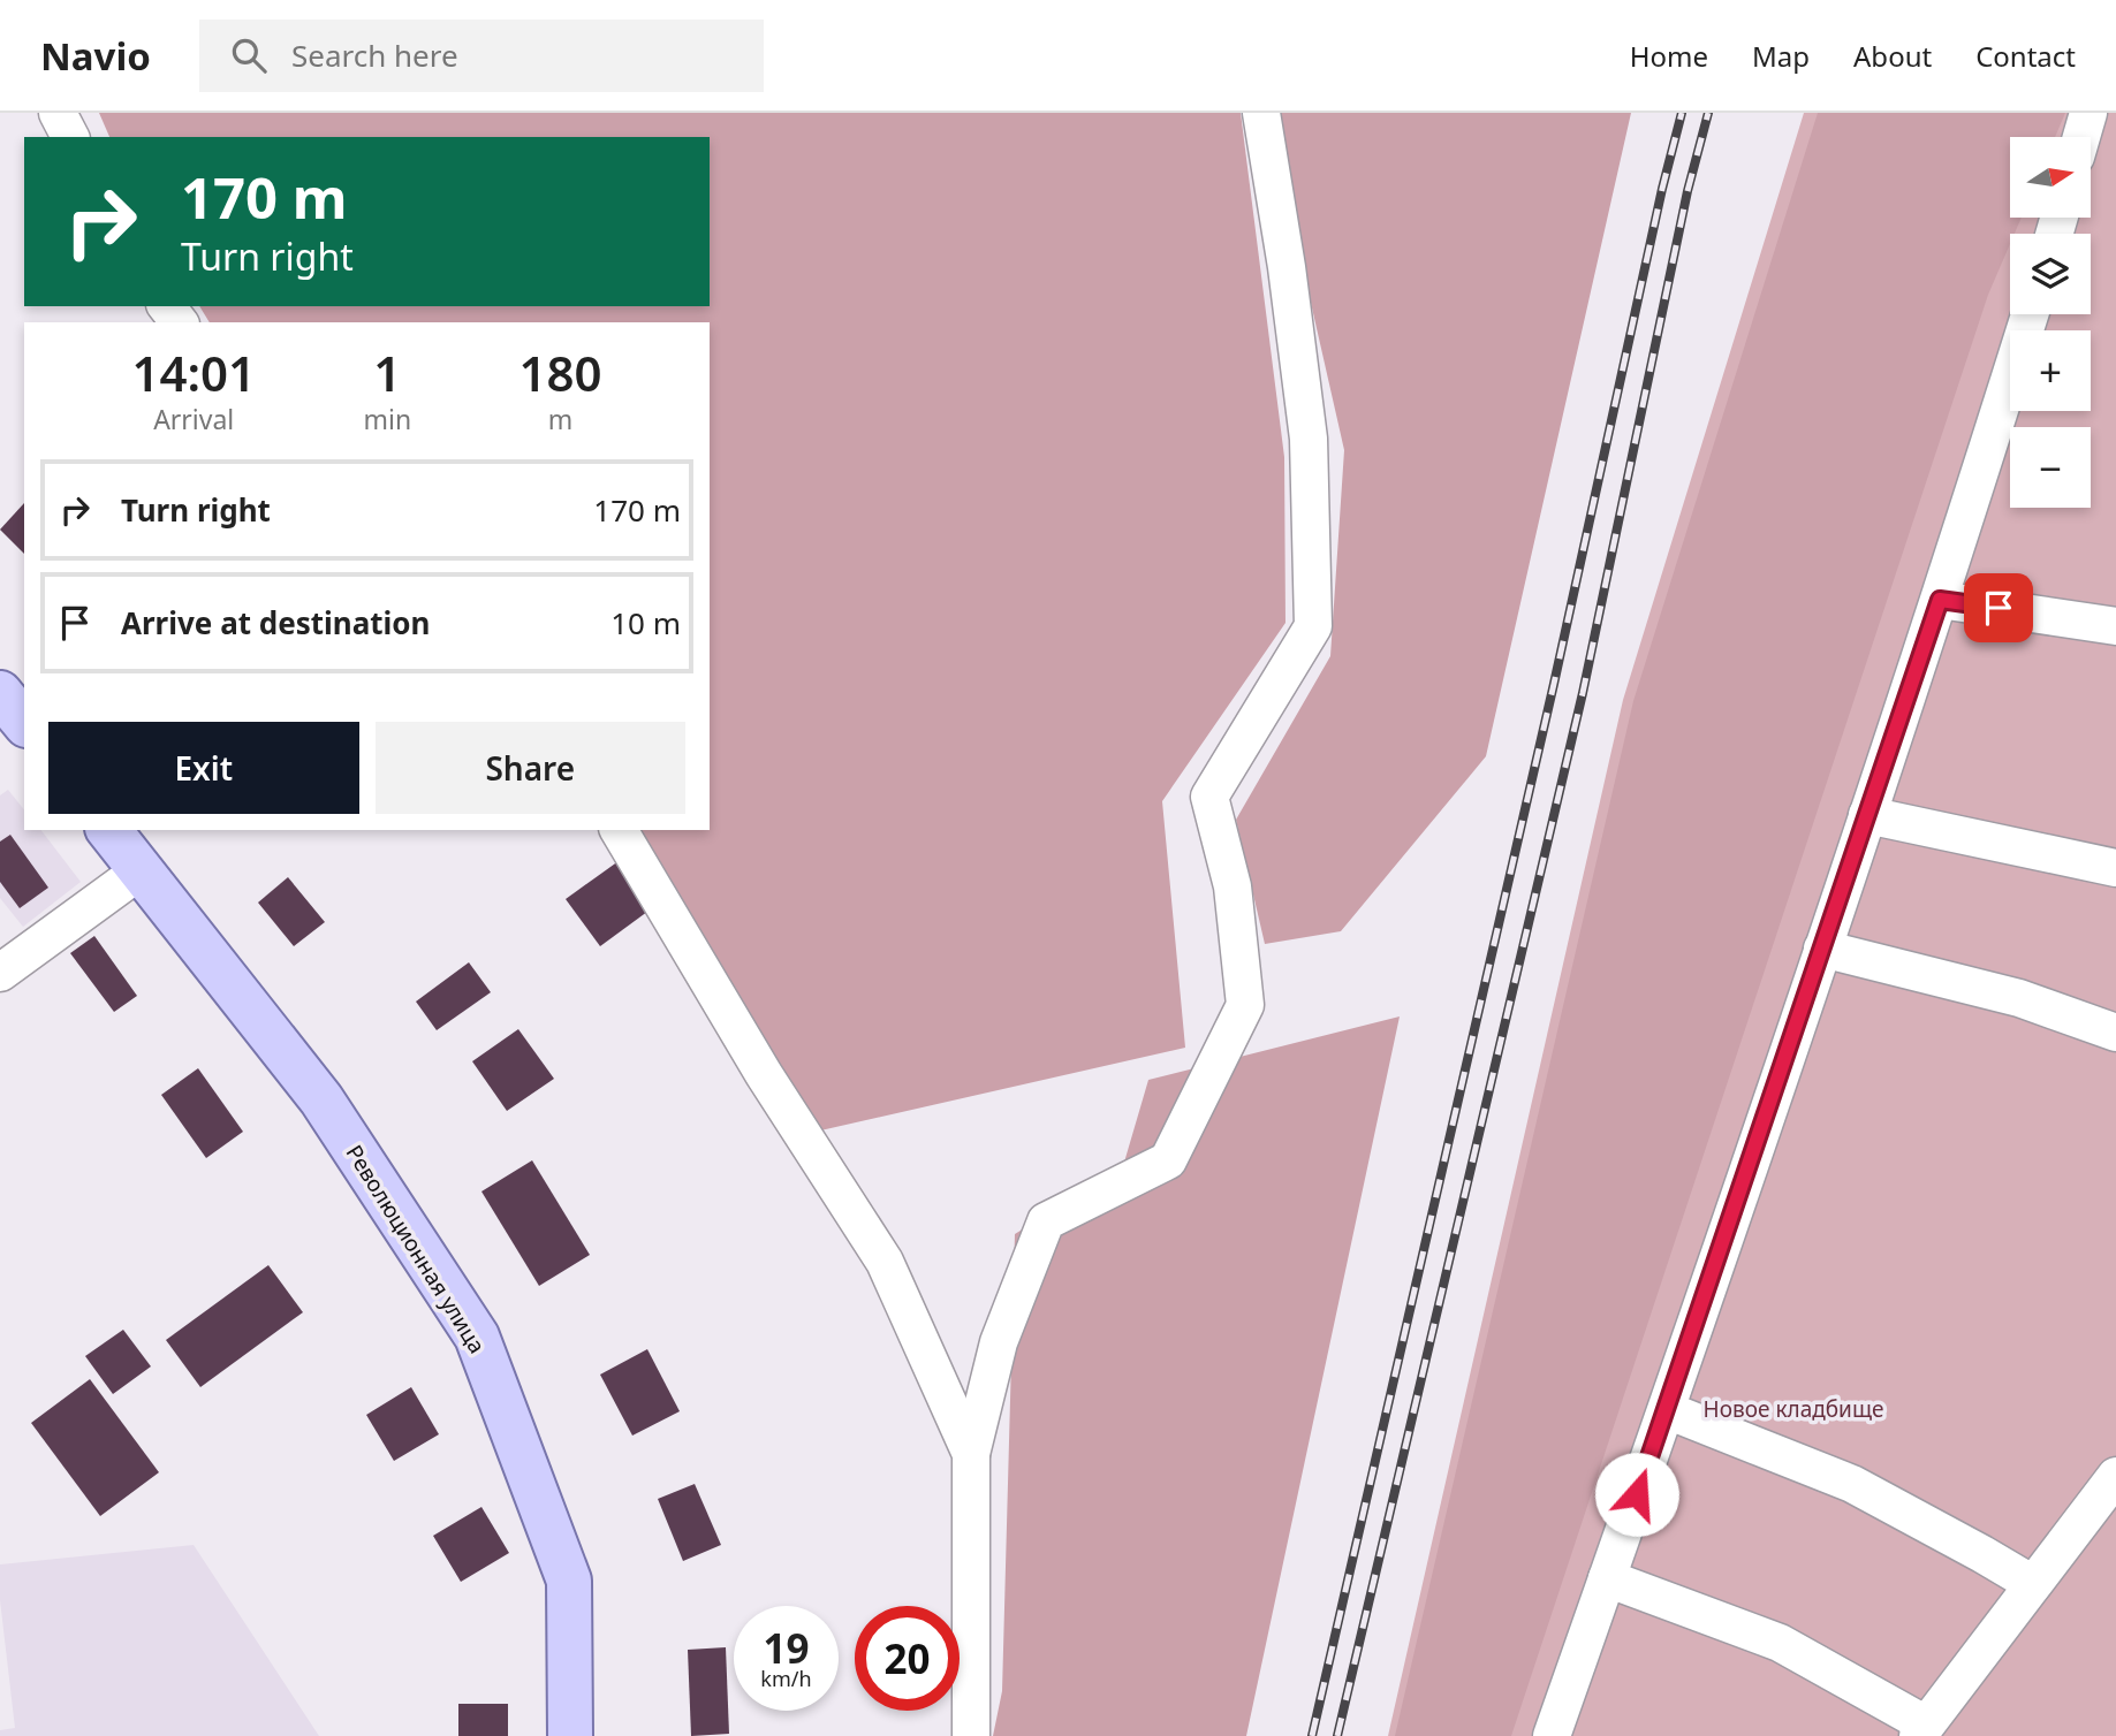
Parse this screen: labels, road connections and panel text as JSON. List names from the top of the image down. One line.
{"streets":{"main road":["Революционная улица"]},"parks":["Новое кладбище"],"north":"right","page":{"header":"Navio","search":"Search here","nav":["Home","Map","About","Contact"],"map_buttons":["+","−"],"turn":["170 m","Turn right"],"eta":["14:01","Arrival","1","min","180","m"],"list":[{"name":"Turn right","value":"170 m"},{"name":"Arrive at destination","value":"10 m"}],"buttons":["Exit","Share"],"speed":"19 km/h","limit":"20"}}
